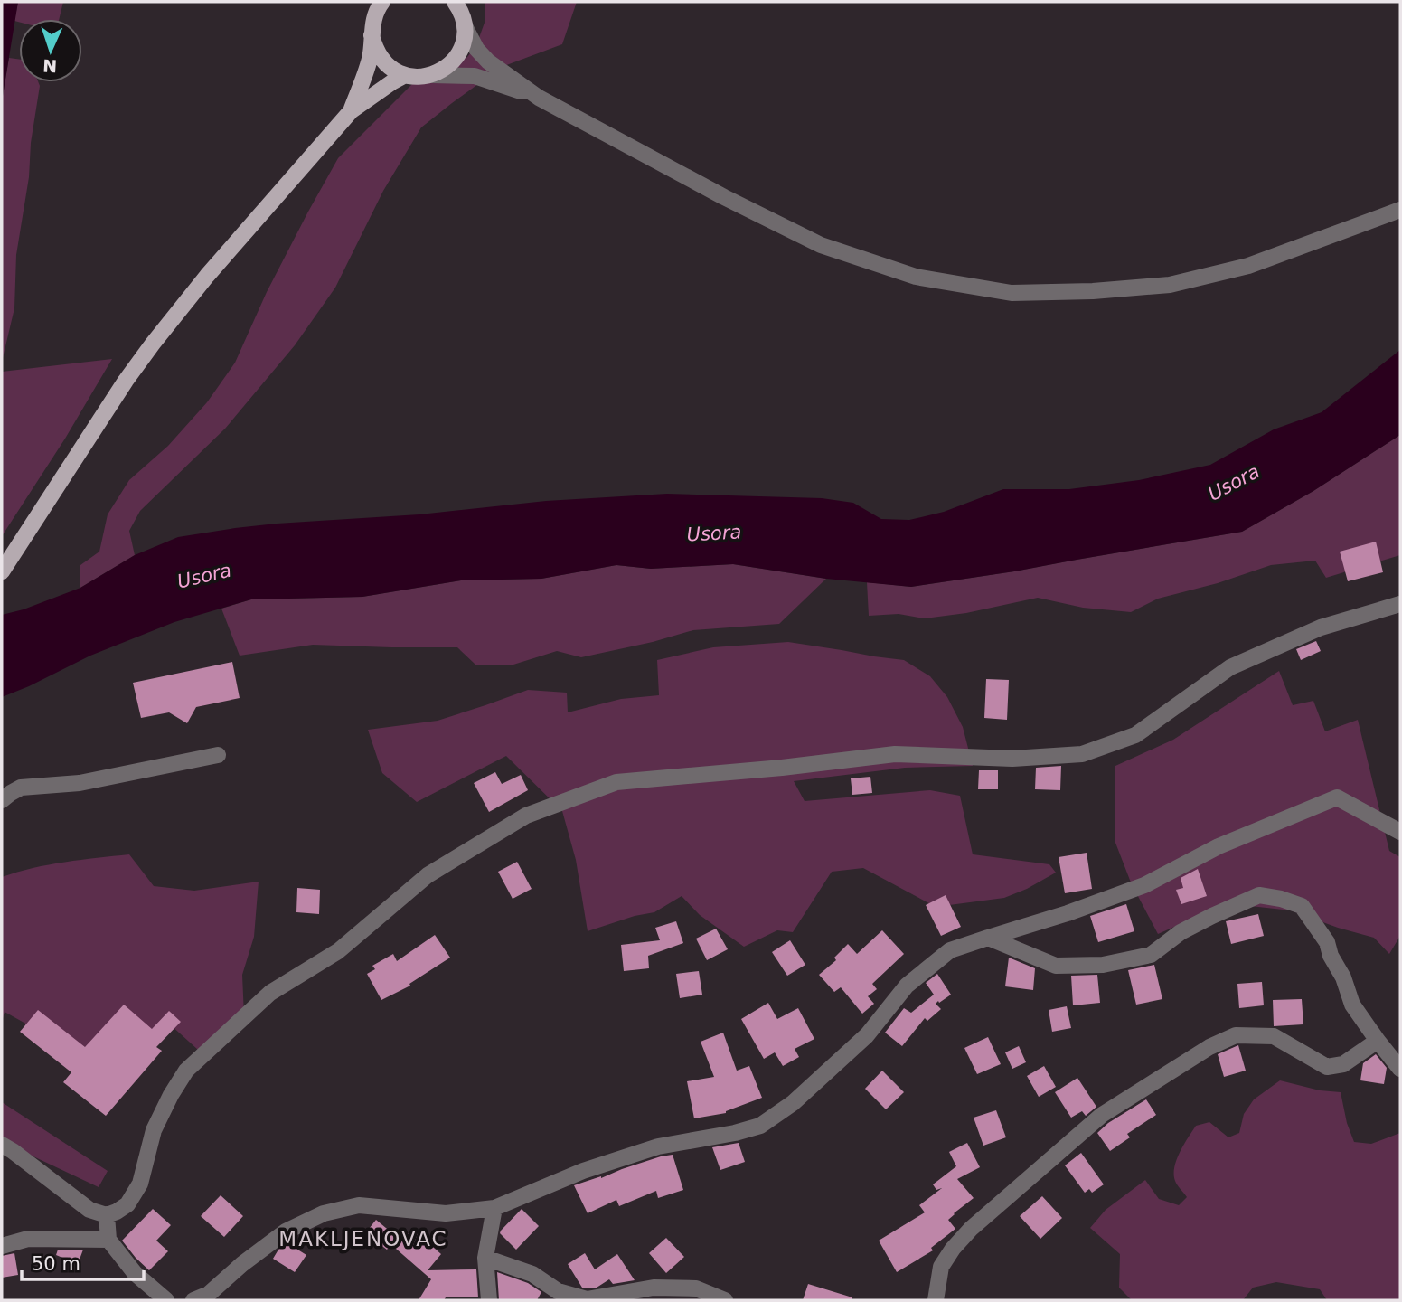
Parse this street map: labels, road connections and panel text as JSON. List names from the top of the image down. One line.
{"districts":["MAKLJENOVAC"],"water":["Usora"],"scale_bar":"50 m","north":"bottom"}
